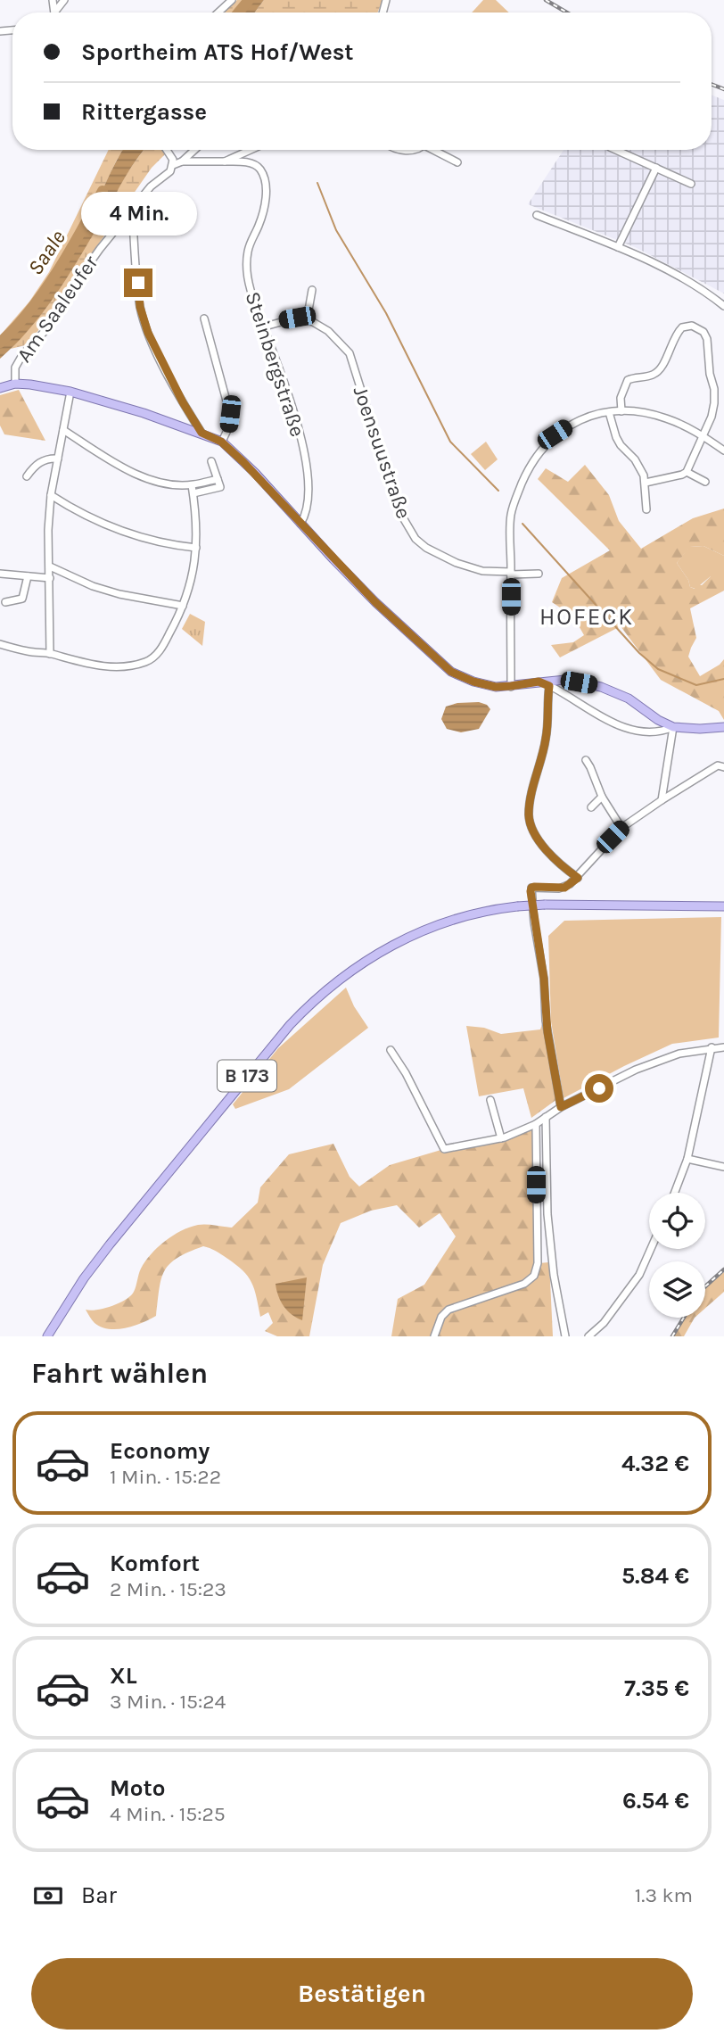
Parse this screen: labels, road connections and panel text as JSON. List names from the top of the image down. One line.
{"streets":{"main road":["B 173"],"street":["Am Saaleufer","Steinbergstraße","Joensuustraße"]},"districts":["HOFECK"],"water":["Saale"],"page":{"banner":["Sportheim ATS Hof/West","Rittergasse"],"bubble":"4 Min.","heading":"Fahrt wählen","list":[{"name":"Economy","note":"1 Min. · 15:22","value":"4.32 €"},{"name":"Komfort","note":"2 Min. · 15:23","value":"5.84 €"},{"name":"XL","note":"3 Min. · 15:24","value":"7.35 €"},{"name":"Moto","note":"4 Min. · 15:25","value":"6.54 €"}],"pay":["Bar","1.3 km"],"buttons":"Bestätigen"}}
